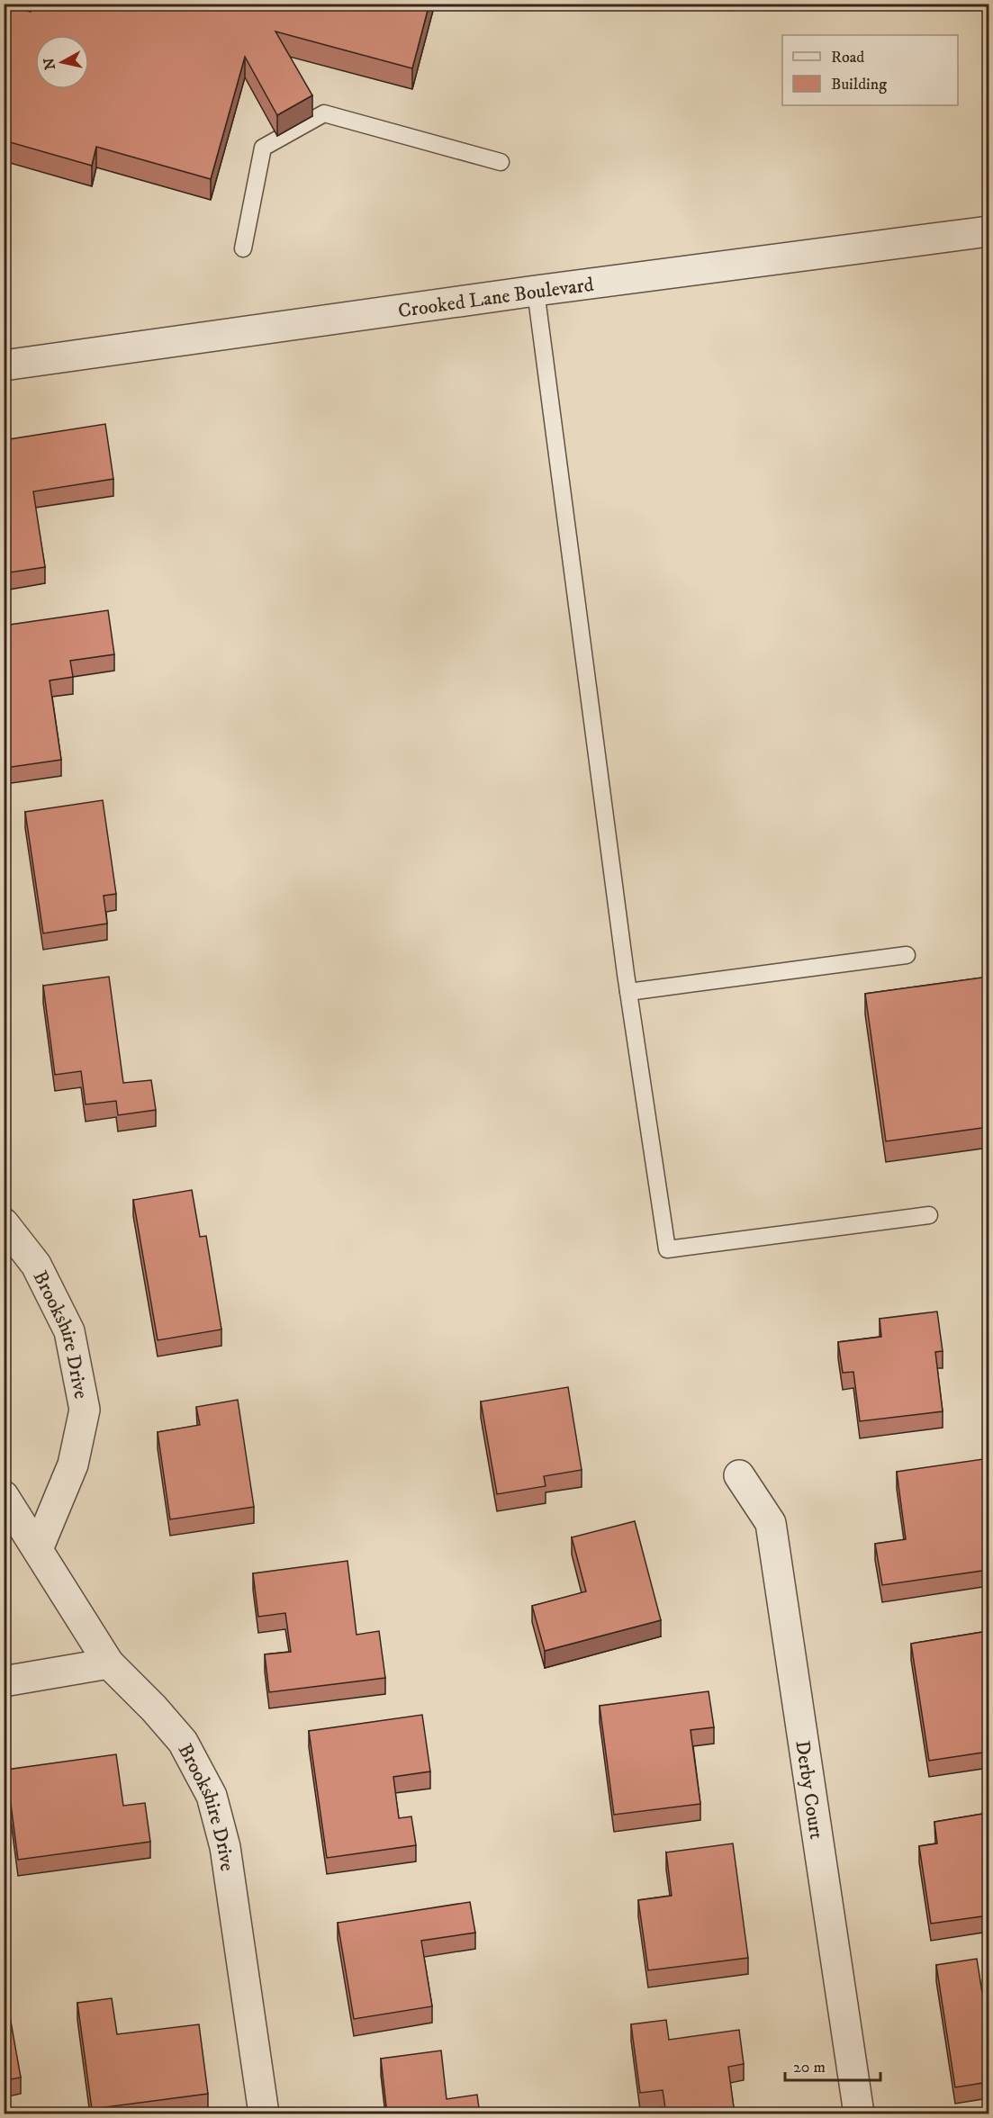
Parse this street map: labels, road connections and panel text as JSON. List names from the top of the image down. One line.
{"streets":{"street":["Crooked Lane Boulevard","Brookshire Drive","Derby Court"]},"legend":["Road","Building"],"scale_bar":"20 m","north":"left"}
